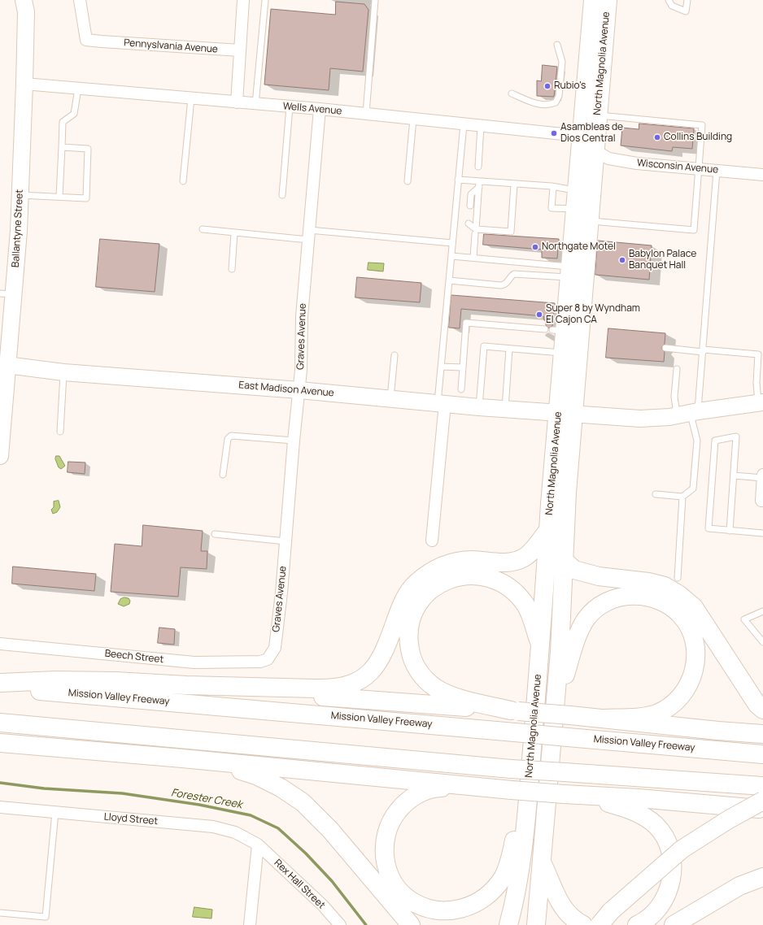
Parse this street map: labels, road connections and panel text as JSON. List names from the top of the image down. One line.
{"streets":{"main road":["North Magnolia Avenue","Mission Valley Freeway"],"street":["Pennyslvania Avenue","Wells Avenue","Wisconsin Avenue","Ballantyne Street","Graves Avenue","East Madison Avenue","Beech Street","Lloyd Street","Rex Hall Street"]},"crossings":[["North Magnolia Avenue","Wells Avenue"],["North Magnolia Avenue","Wisconsin Avenue"],["North Magnolia Avenue","East Madison Avenue"],["Wells Avenue","Wisconsin Avenue"],["Wells Avenue","Ballantyne Street"],["Wells Avenue","Graves Avenue"],["Ballantyne Street","East Madison Avenue"],["Graves Avenue","East Madison Avenue"],["Graves Avenue","Beech Street"],["Lloyd Street","Rex Hall Street"]],"water":["Forester Creek"],"places":["Rubio's","Asambleas de Dios Central","Collins Building","Northgate Motel","Babylon Palace Banquet Hall","Super 8 by Wyndham El Cajon CA"]}
